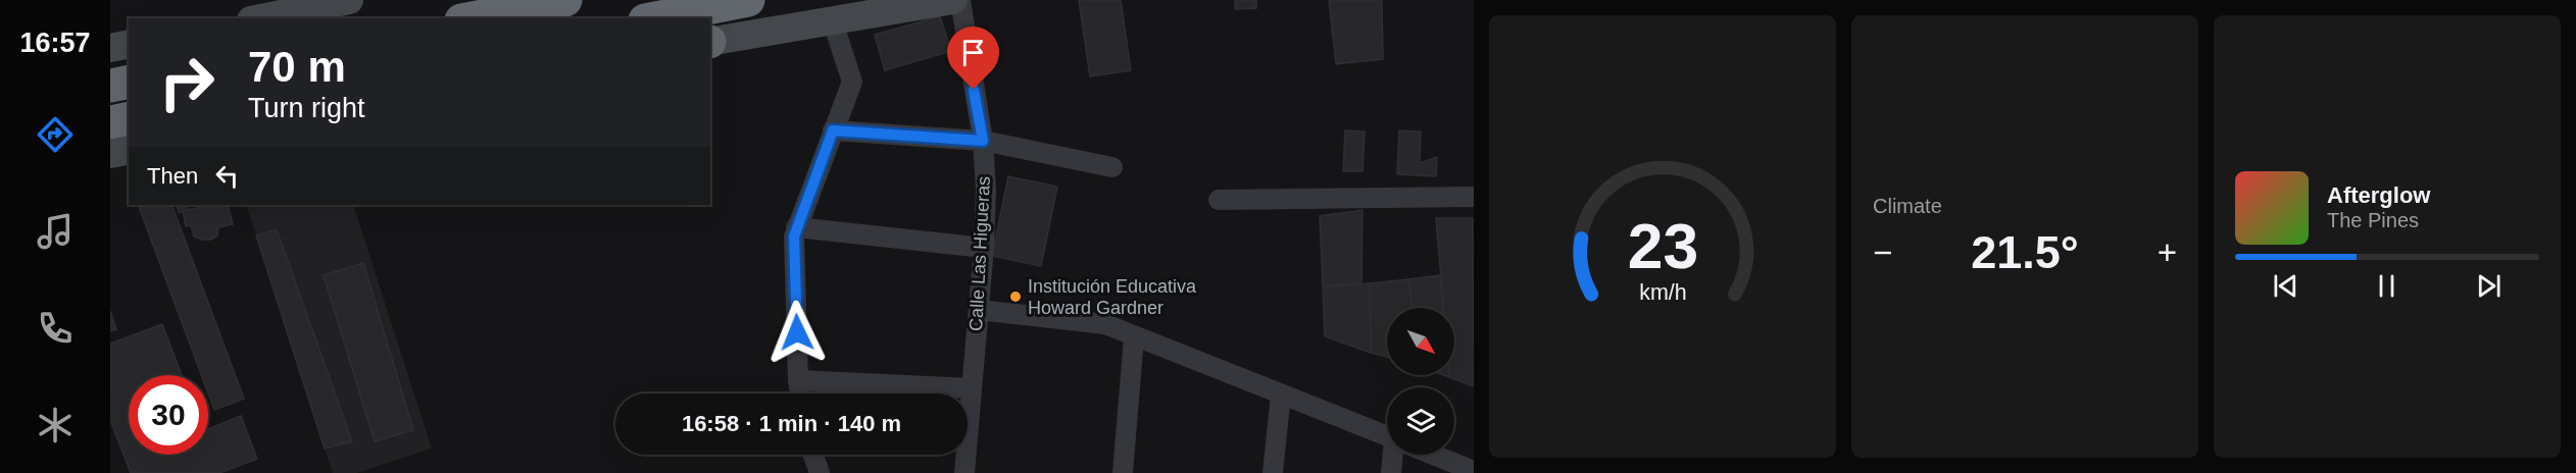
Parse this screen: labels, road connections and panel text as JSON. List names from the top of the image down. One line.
{"streets":{"street":["Calle Las Higueras"]},"places":["Institución Educativa Howard Gardner"],"north":"bottom right","page":{"tabs":"16:57","tile":"Climate","turn":["70 m","Turn right"],"then":"Then","song":["Afterglow","The Pines"],"heat":["−","21.5°","+"],"limit":"30","trip":"16:58 · 1 min · 140 m","gauge":["23","km/h"]}}
